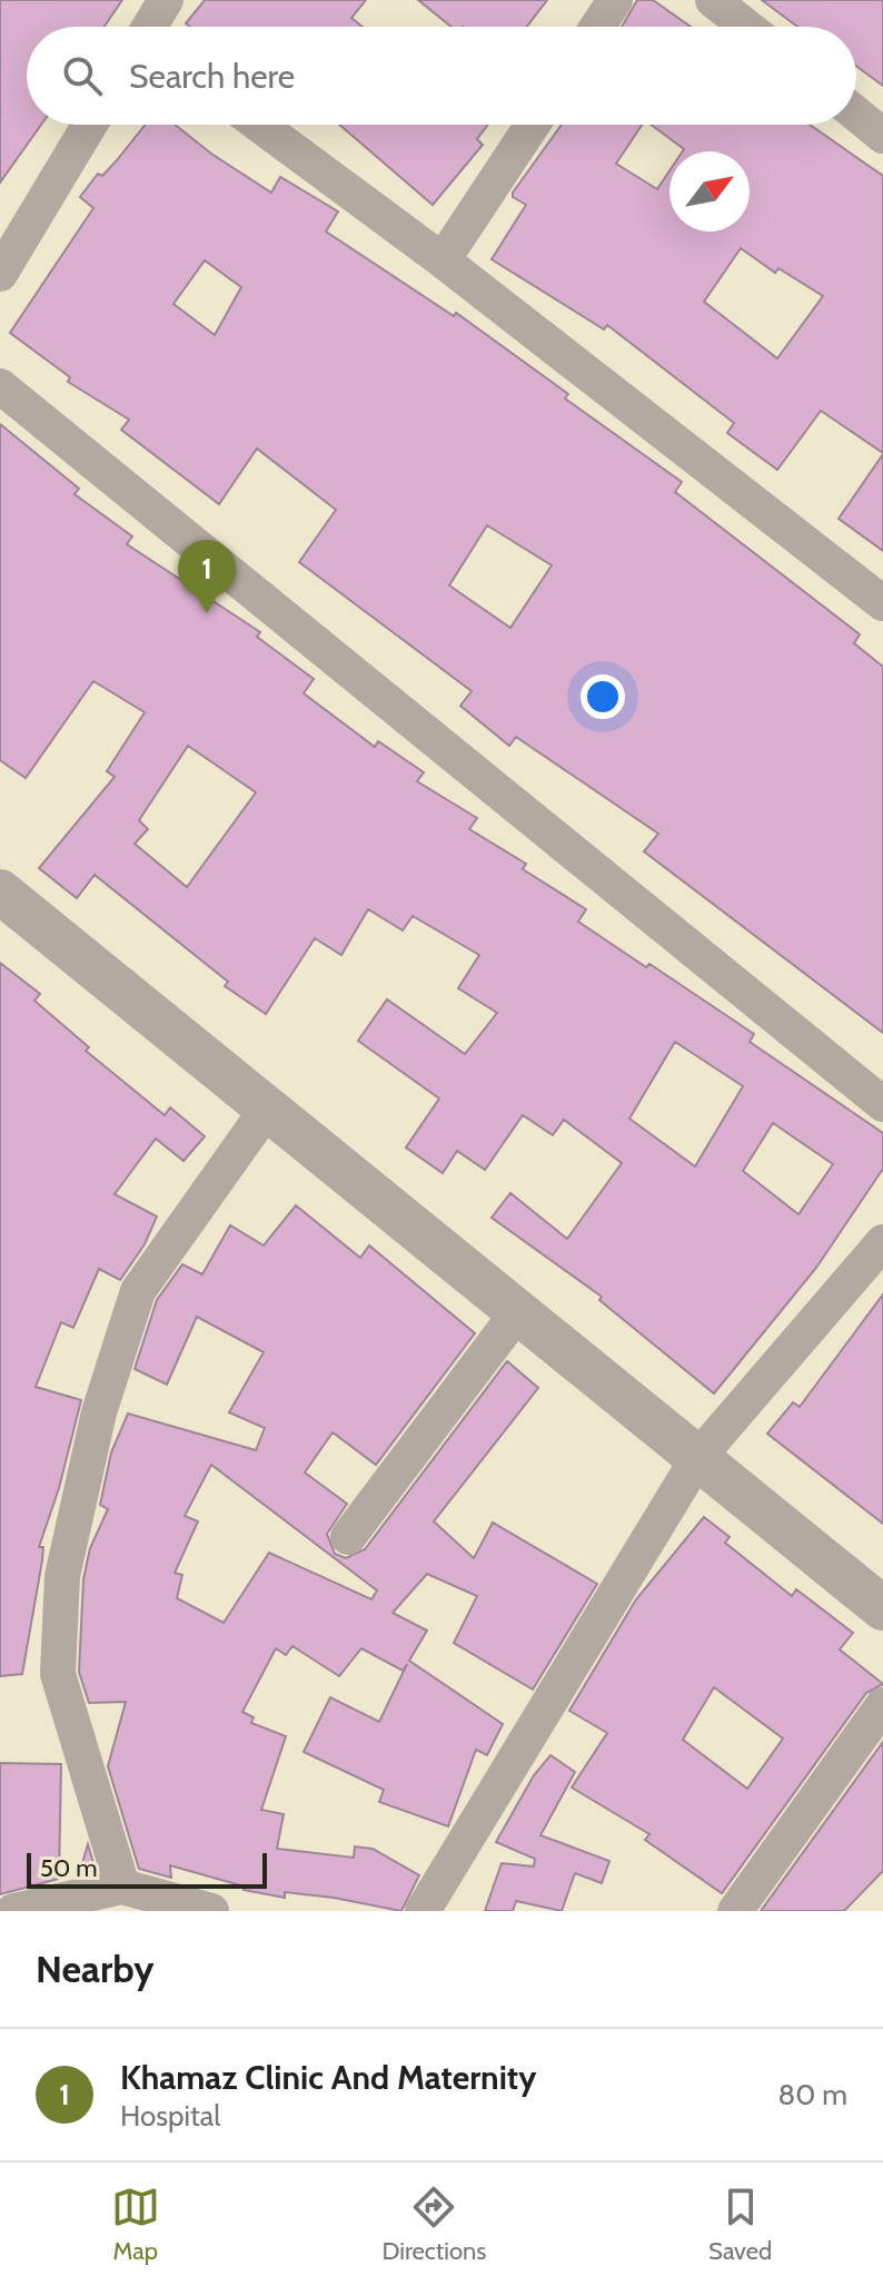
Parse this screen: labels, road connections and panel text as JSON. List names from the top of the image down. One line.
{"scale_bar":"50 m","north":"top right","page":{"search":"Search here","pins":"1","scale":"50 m","heading":"Nearby","list":[{"mark":"1","name":"Khamaz Clinic And Maternity","note":"Hospital","value":"80 m"}],"nav":["Map","Directions","Saved"]}}
